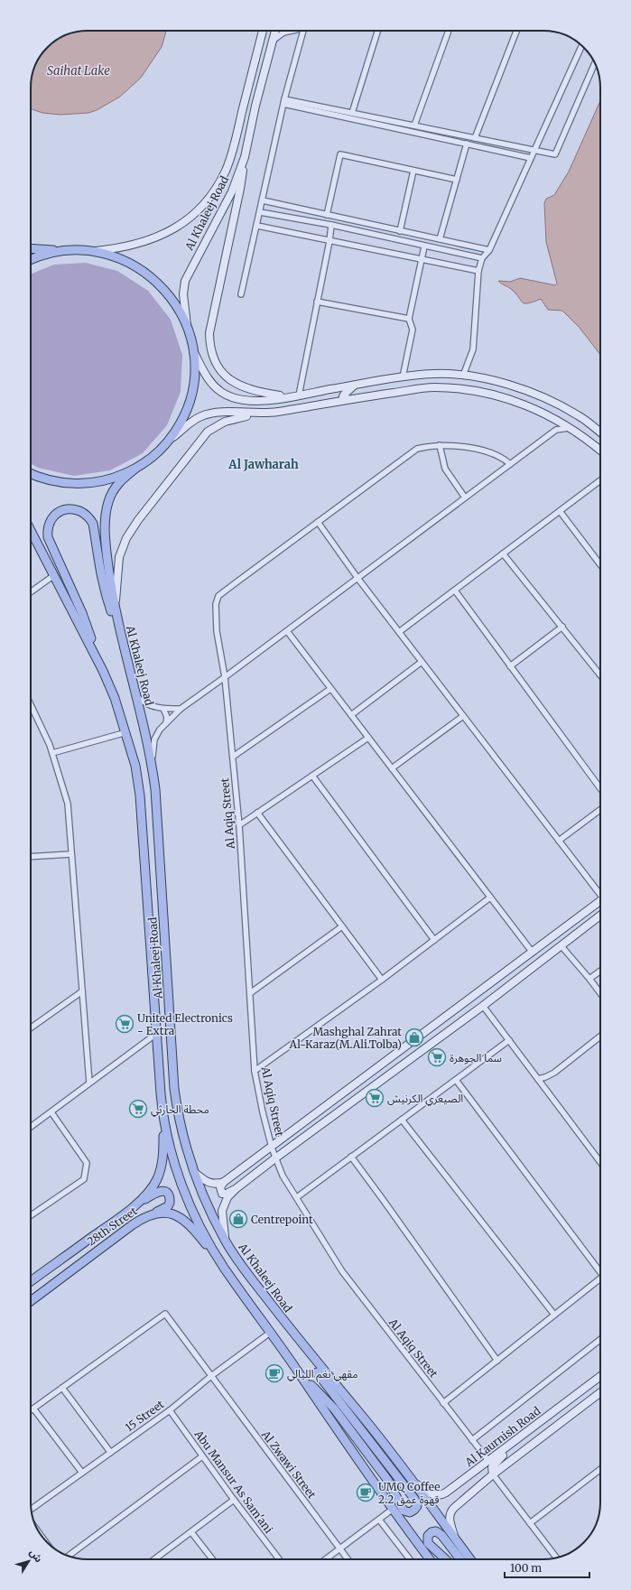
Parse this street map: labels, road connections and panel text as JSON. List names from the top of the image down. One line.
{"streets":{"main road":["Al Khaleej Road","28th Street"],"street":["Al Aqiq Street","15 Street","Al Kaurnish Road","Al Zwawi Street","Abu Mansur As Sam'ani"]},"crossings":[["Al Khaleej Road","28th Street"],["Al Khaleej Road","15 Street"],["Al Khaleej Road","Al Kaurnish Road"],["Al Aqiq Street","Al Kaurnish Road"],["15 Street","Al Zwawi Street"],["15 Street","Abu Mansur As Sam'ani"]],"districts":["Al Jawharah"],"water":["Saihat Lake"],"places":{"supermarket":["United Electronics - Extra","سما الجوهرة","الصيعري الكرنيش","محطة الحارثي"],"shop":["Mashghal Zahrat Al-Karaz(M.Ali.Tolba)","Centrepoint"],"cafe":["مقهي نغم الليالي","UMQ Coffee 2.2 قهوة عمق"]},"scale_bar":"100 m","north":"top right"}
